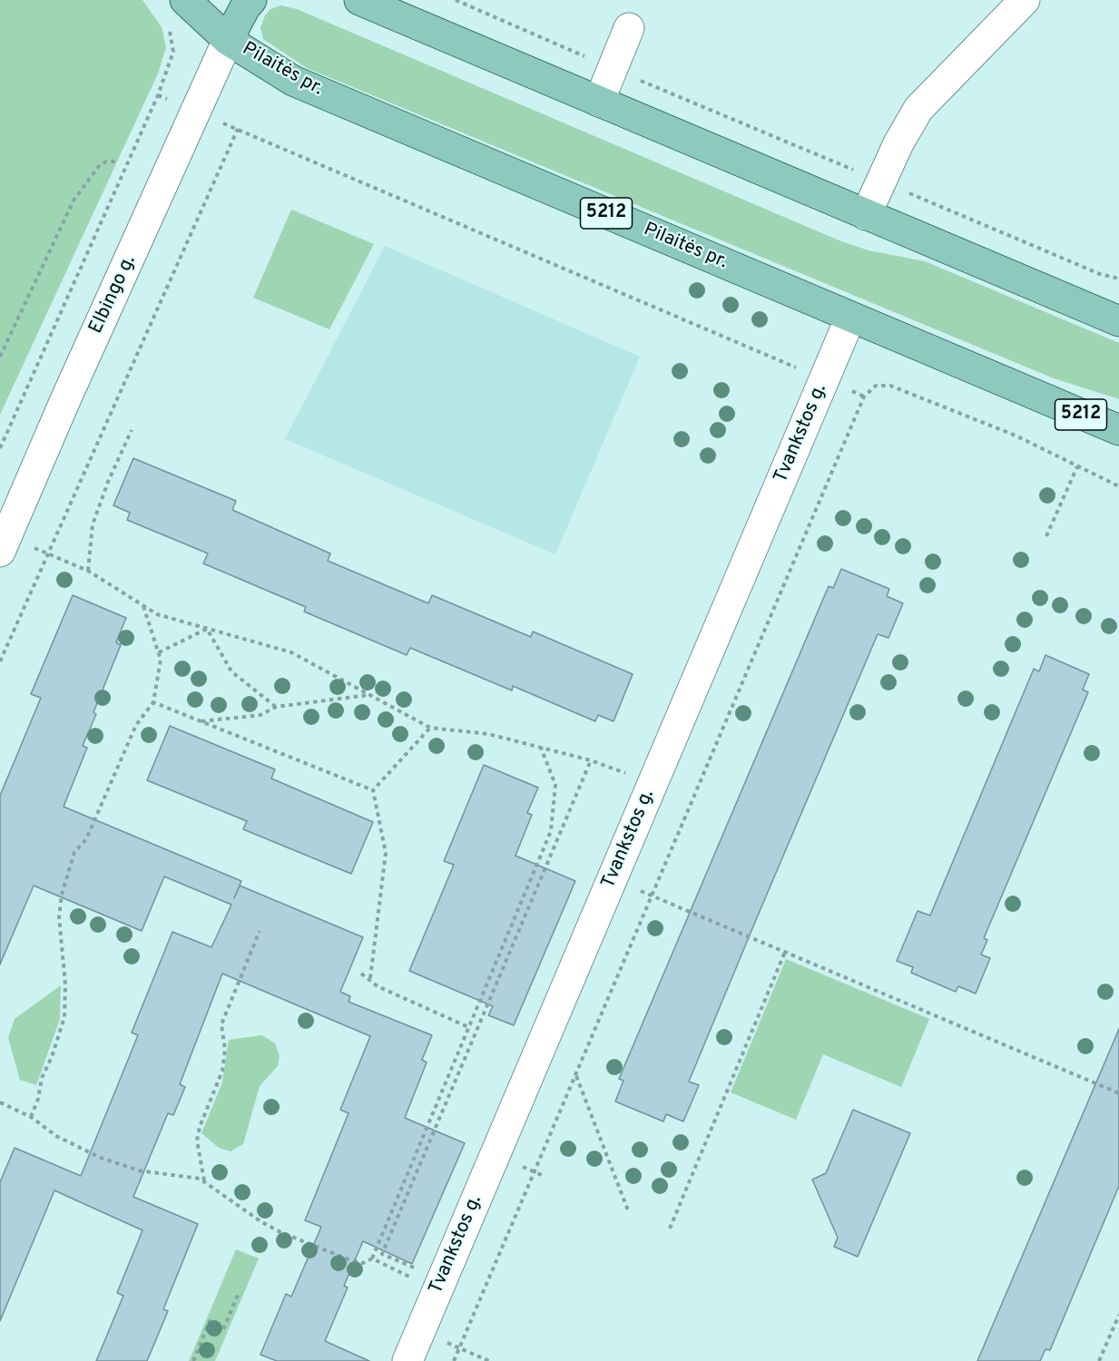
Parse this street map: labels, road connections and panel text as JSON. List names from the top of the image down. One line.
{"streets":{"main road":["Pilaitės pr.","5212"],"street":["Elbingo g.","Tvankstos g."]},"crossings":[["Pilaitės pr.","Elbingo g."],["Pilaitės pr.","Tvankstos g."]]}
